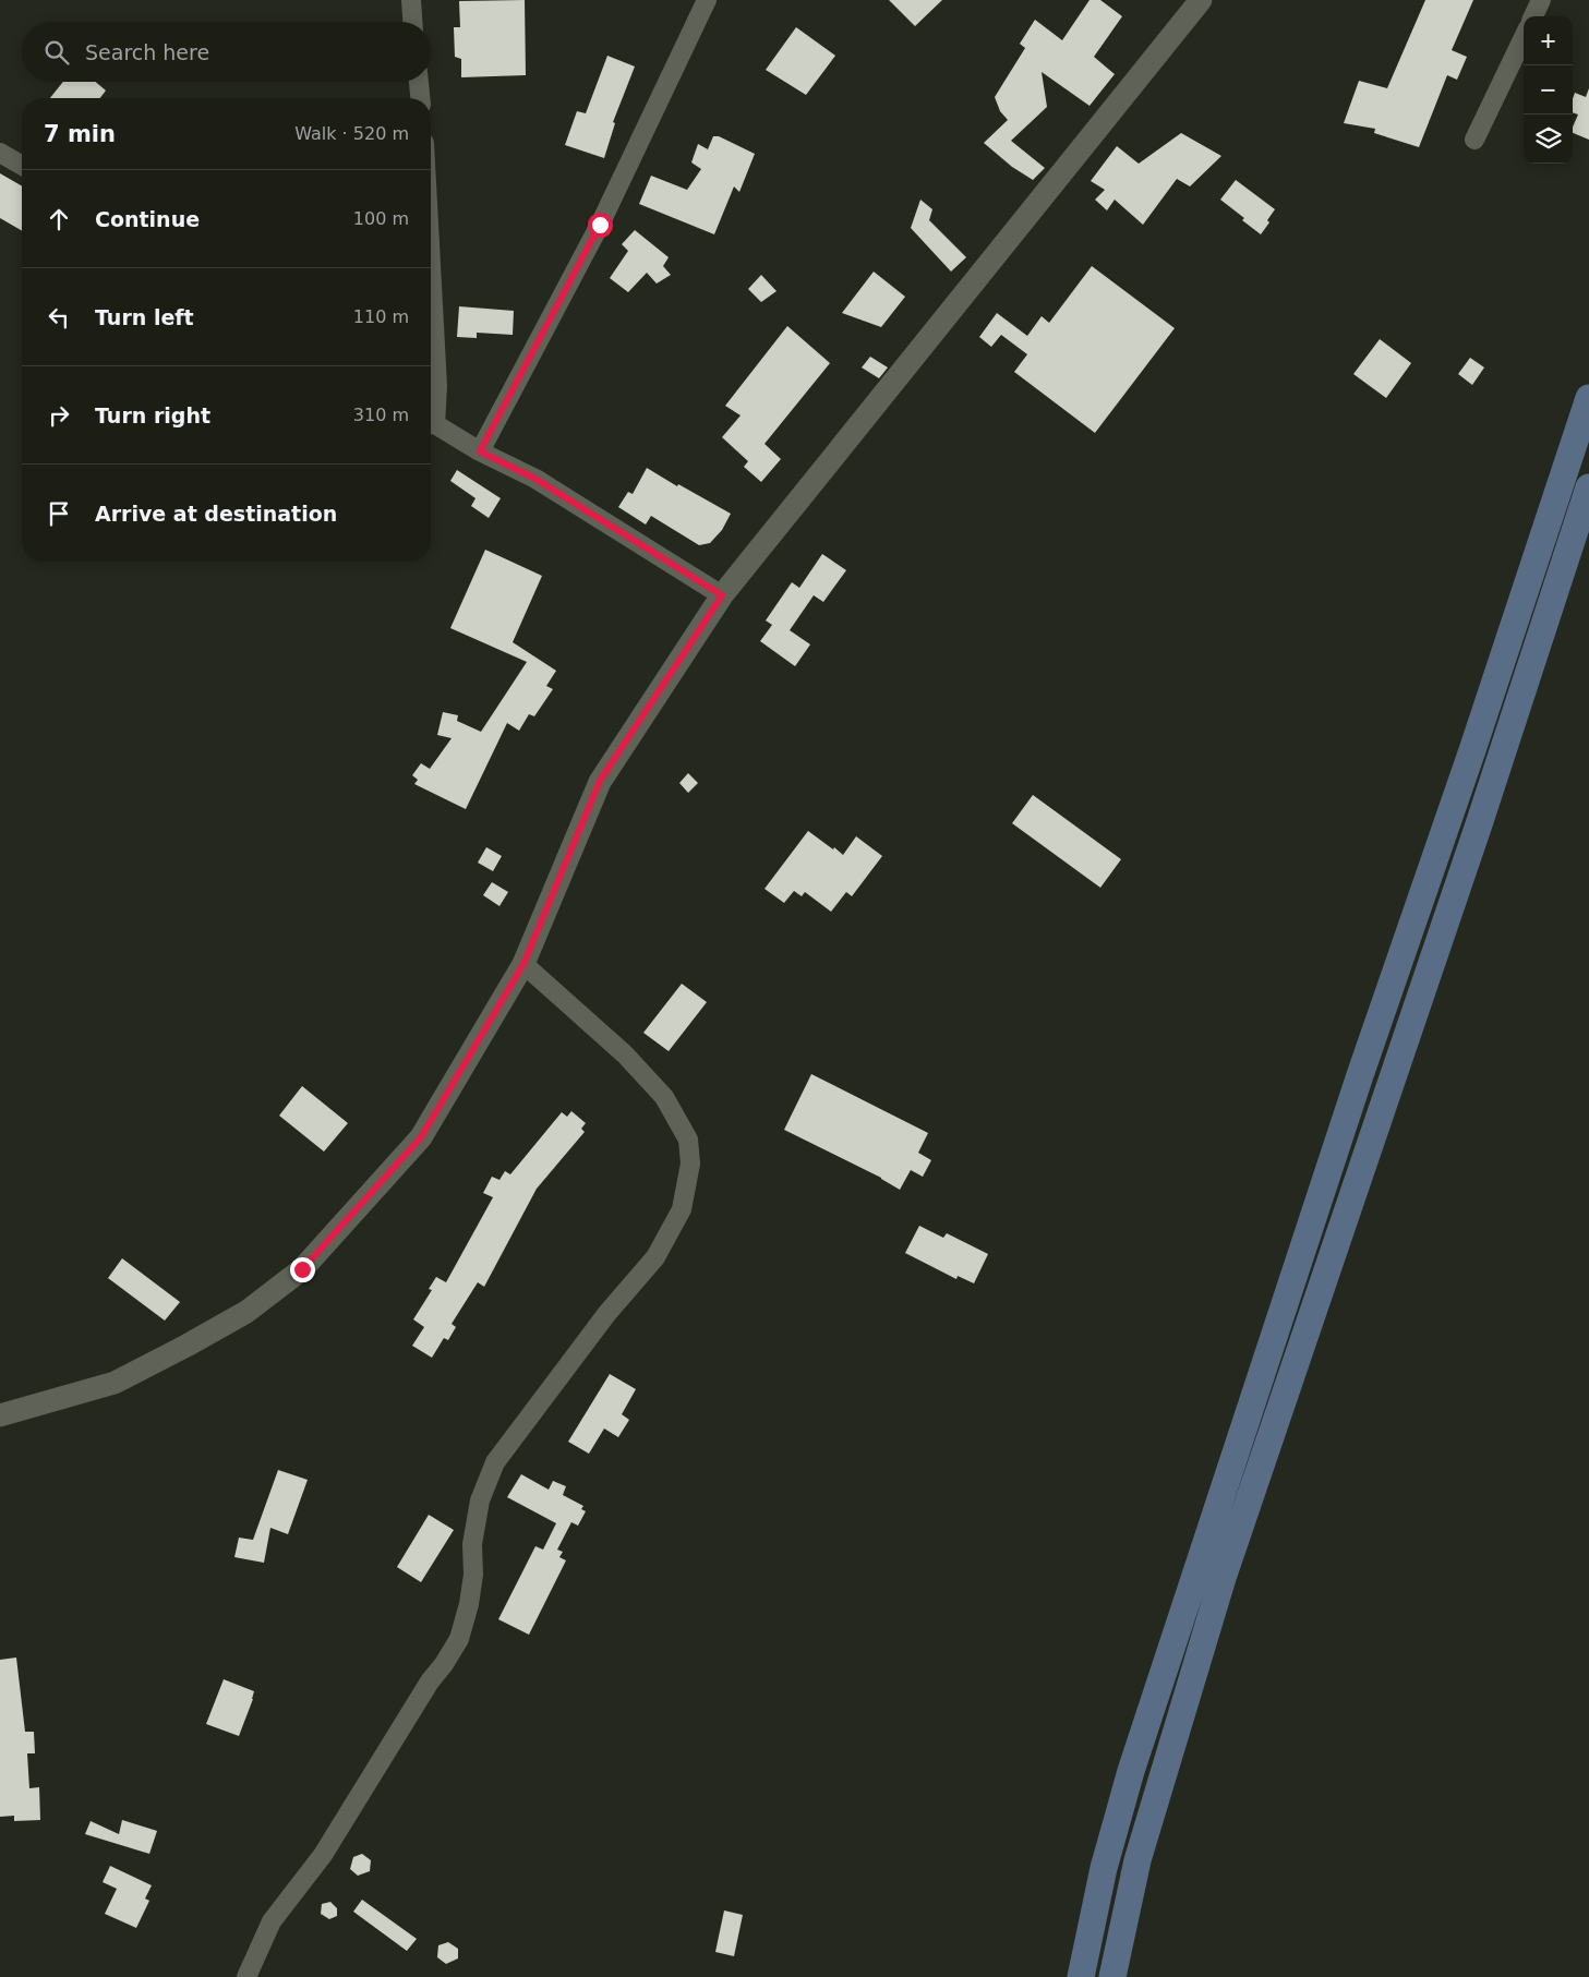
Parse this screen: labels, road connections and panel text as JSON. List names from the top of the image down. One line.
{"page":{"map_buttons":["+","−"],"search":"Search here","heading":["7 min","Walk · 520 m"],"list":[["Continue","100 m"],["Turn left","110 m"],["Turn right","310 m"],"Arrive at destination"]}}
